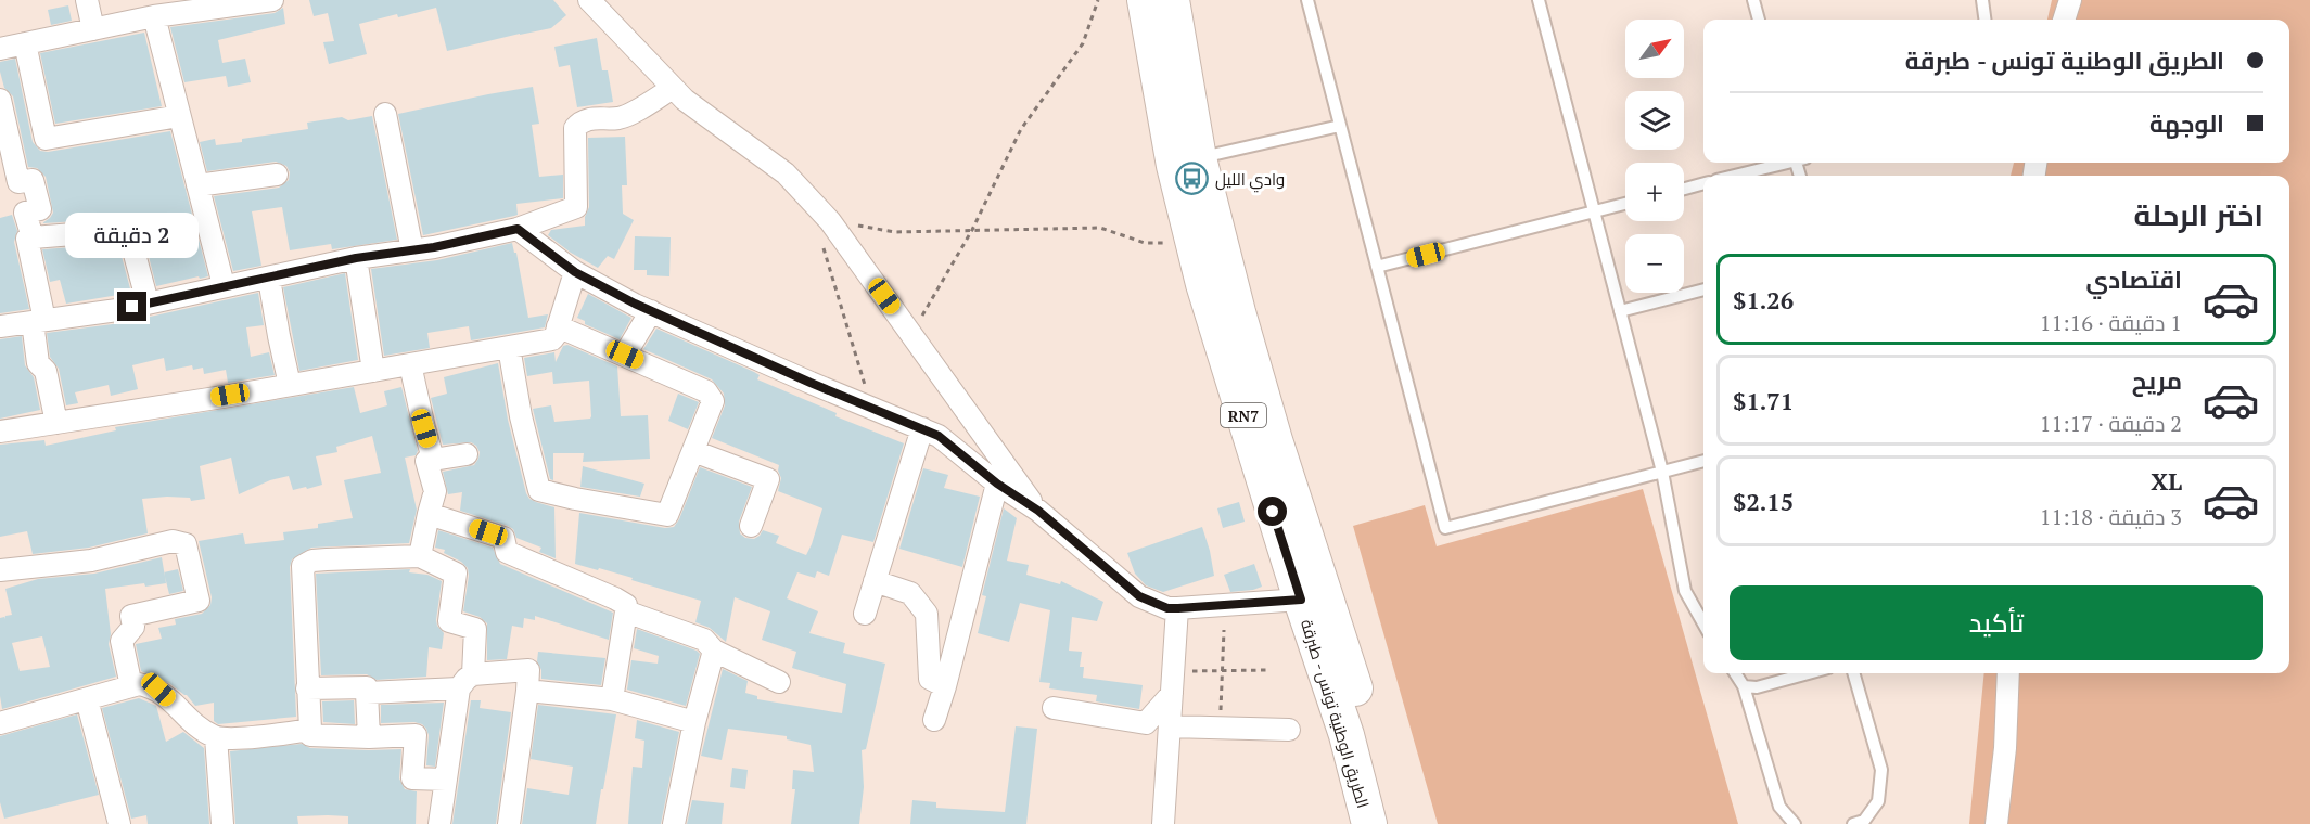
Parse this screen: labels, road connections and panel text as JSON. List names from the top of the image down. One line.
{"streets":{"main road":["RN7","الطريق الوطنية تونس - طبرقة"]},"places":{"bus stop":["وادي الليل"]},"north":"top right","page":{"map_buttons":["+","−"],"banner":["الطريق الوطنية تونس - طبرقة","الوجهة"],"heading":"اختر الرحلة","bubble":"2 دقيقة","list":[{"name":"اقتصادي","note":"1 دقيقة · 11:16","value":"$1.26"},{"name":"مريح","note":"2 دقيقة · 11:17","value":"$1.71"},{"name":"XL","note":"3 دقيقة · 11:18","value":"$2.15"}],"buttons":"تأكيد"}}
